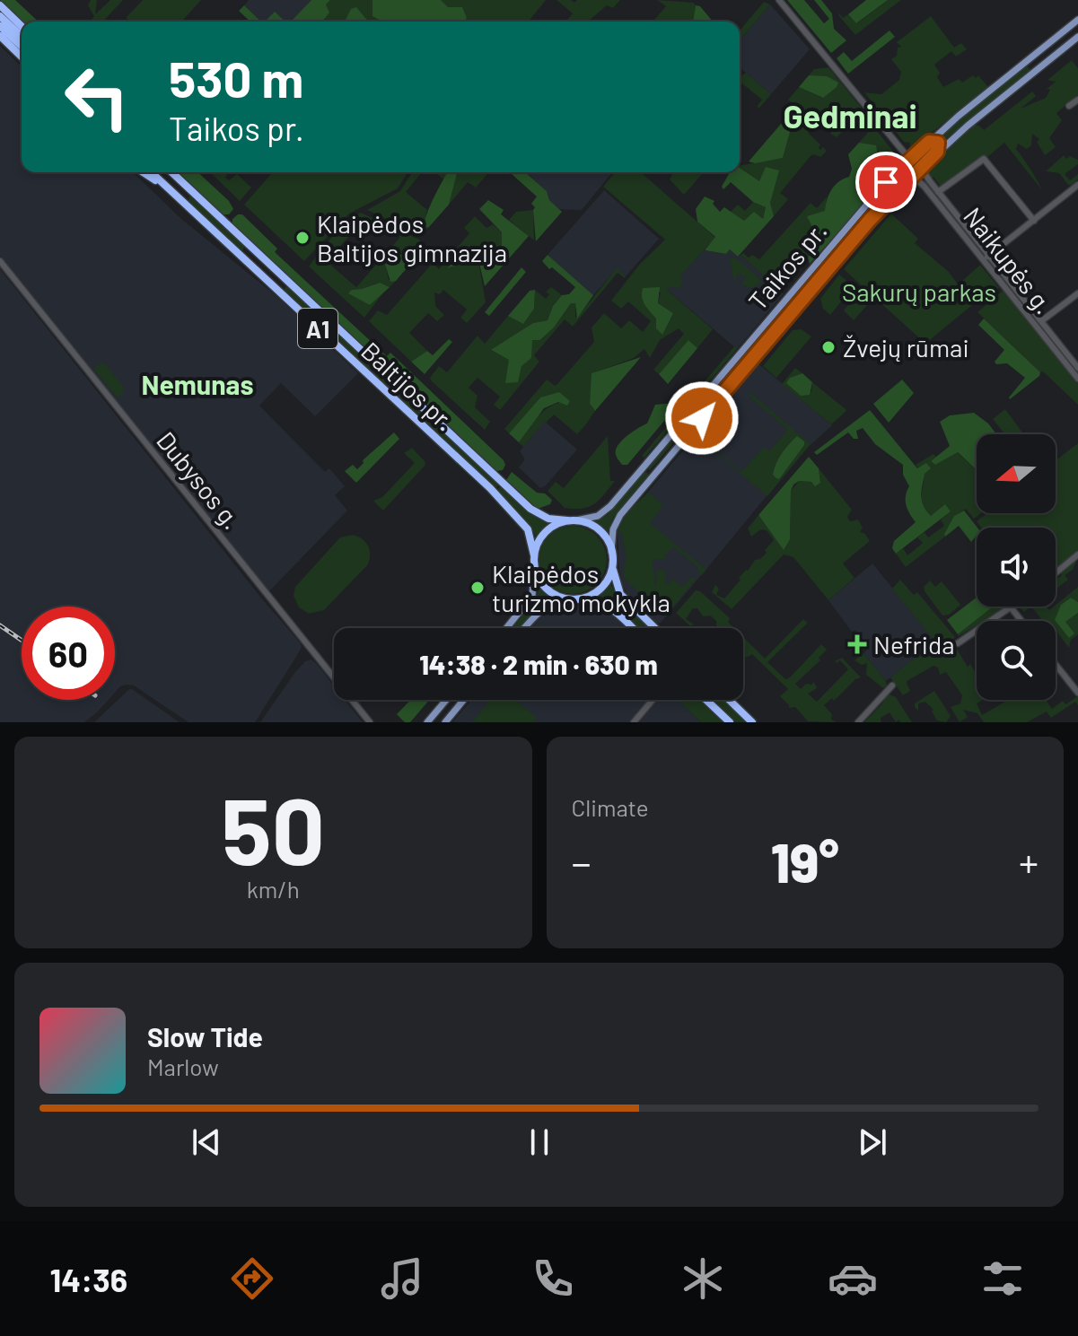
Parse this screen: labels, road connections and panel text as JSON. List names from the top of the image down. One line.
{"streets":{"highway":["A1","Baltijos pr."],"main road":["Taikos pr."],"street":["Naikupės g.","Dubysos g."]},"crossings":[["Naikupės g.","Taikos pr."],["Taikos pr.","A1"],["Taikos pr.","Baltijos pr."],["A1","Baltijos pr."]],"districts":["Gedminai","Nemunas"],"parks":["Sakurų parkas"],"places":{"other":["Klaipėdos Baltijos gimnazija","Žvejų rūmai","Klaipėdos turizmo mokykla"],"health":["Nefrida"]},"north":"left","page":{"turn":["530 m","Taikos pr."],"limit":"60","trip":"14:38 · 2 min · 630 m","tile":[["50","km/h"],"Climate"],"heat":["−","19°","+"],"song":["Slow Tide","Marlow"],"tabs":"14:36"}}
